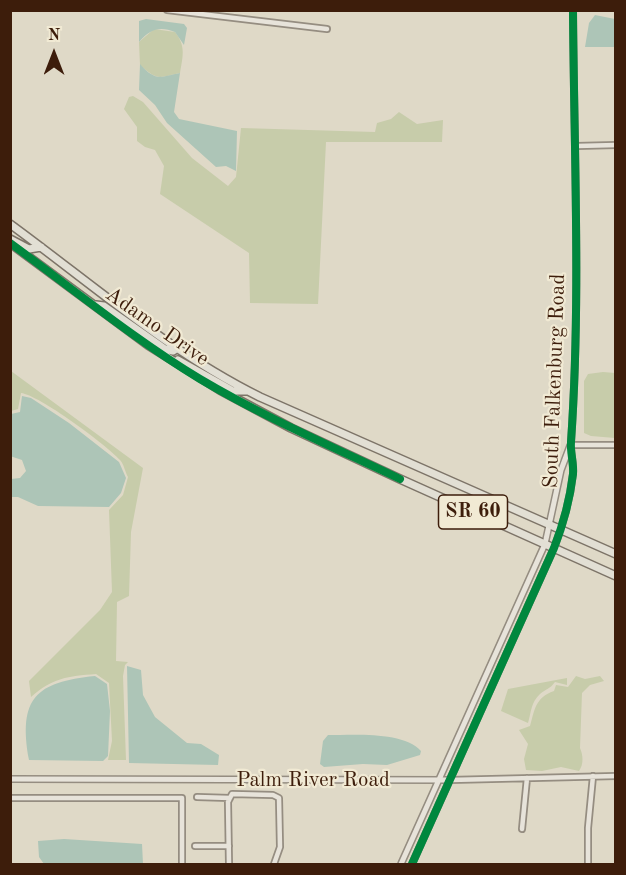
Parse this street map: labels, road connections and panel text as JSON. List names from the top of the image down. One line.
{"streets":{"main road":["Adamo Drive","SR 60"],"street":["South Falkenburg Road","Palm River Road"]},"crossings":[["Adamo Drive","South Falkenburg Road"],["Adamo Drive","SR 60"],["South Falkenburg Road","SR 60"],["South Falkenburg Road","Palm River Road"]],"north":"top"}
